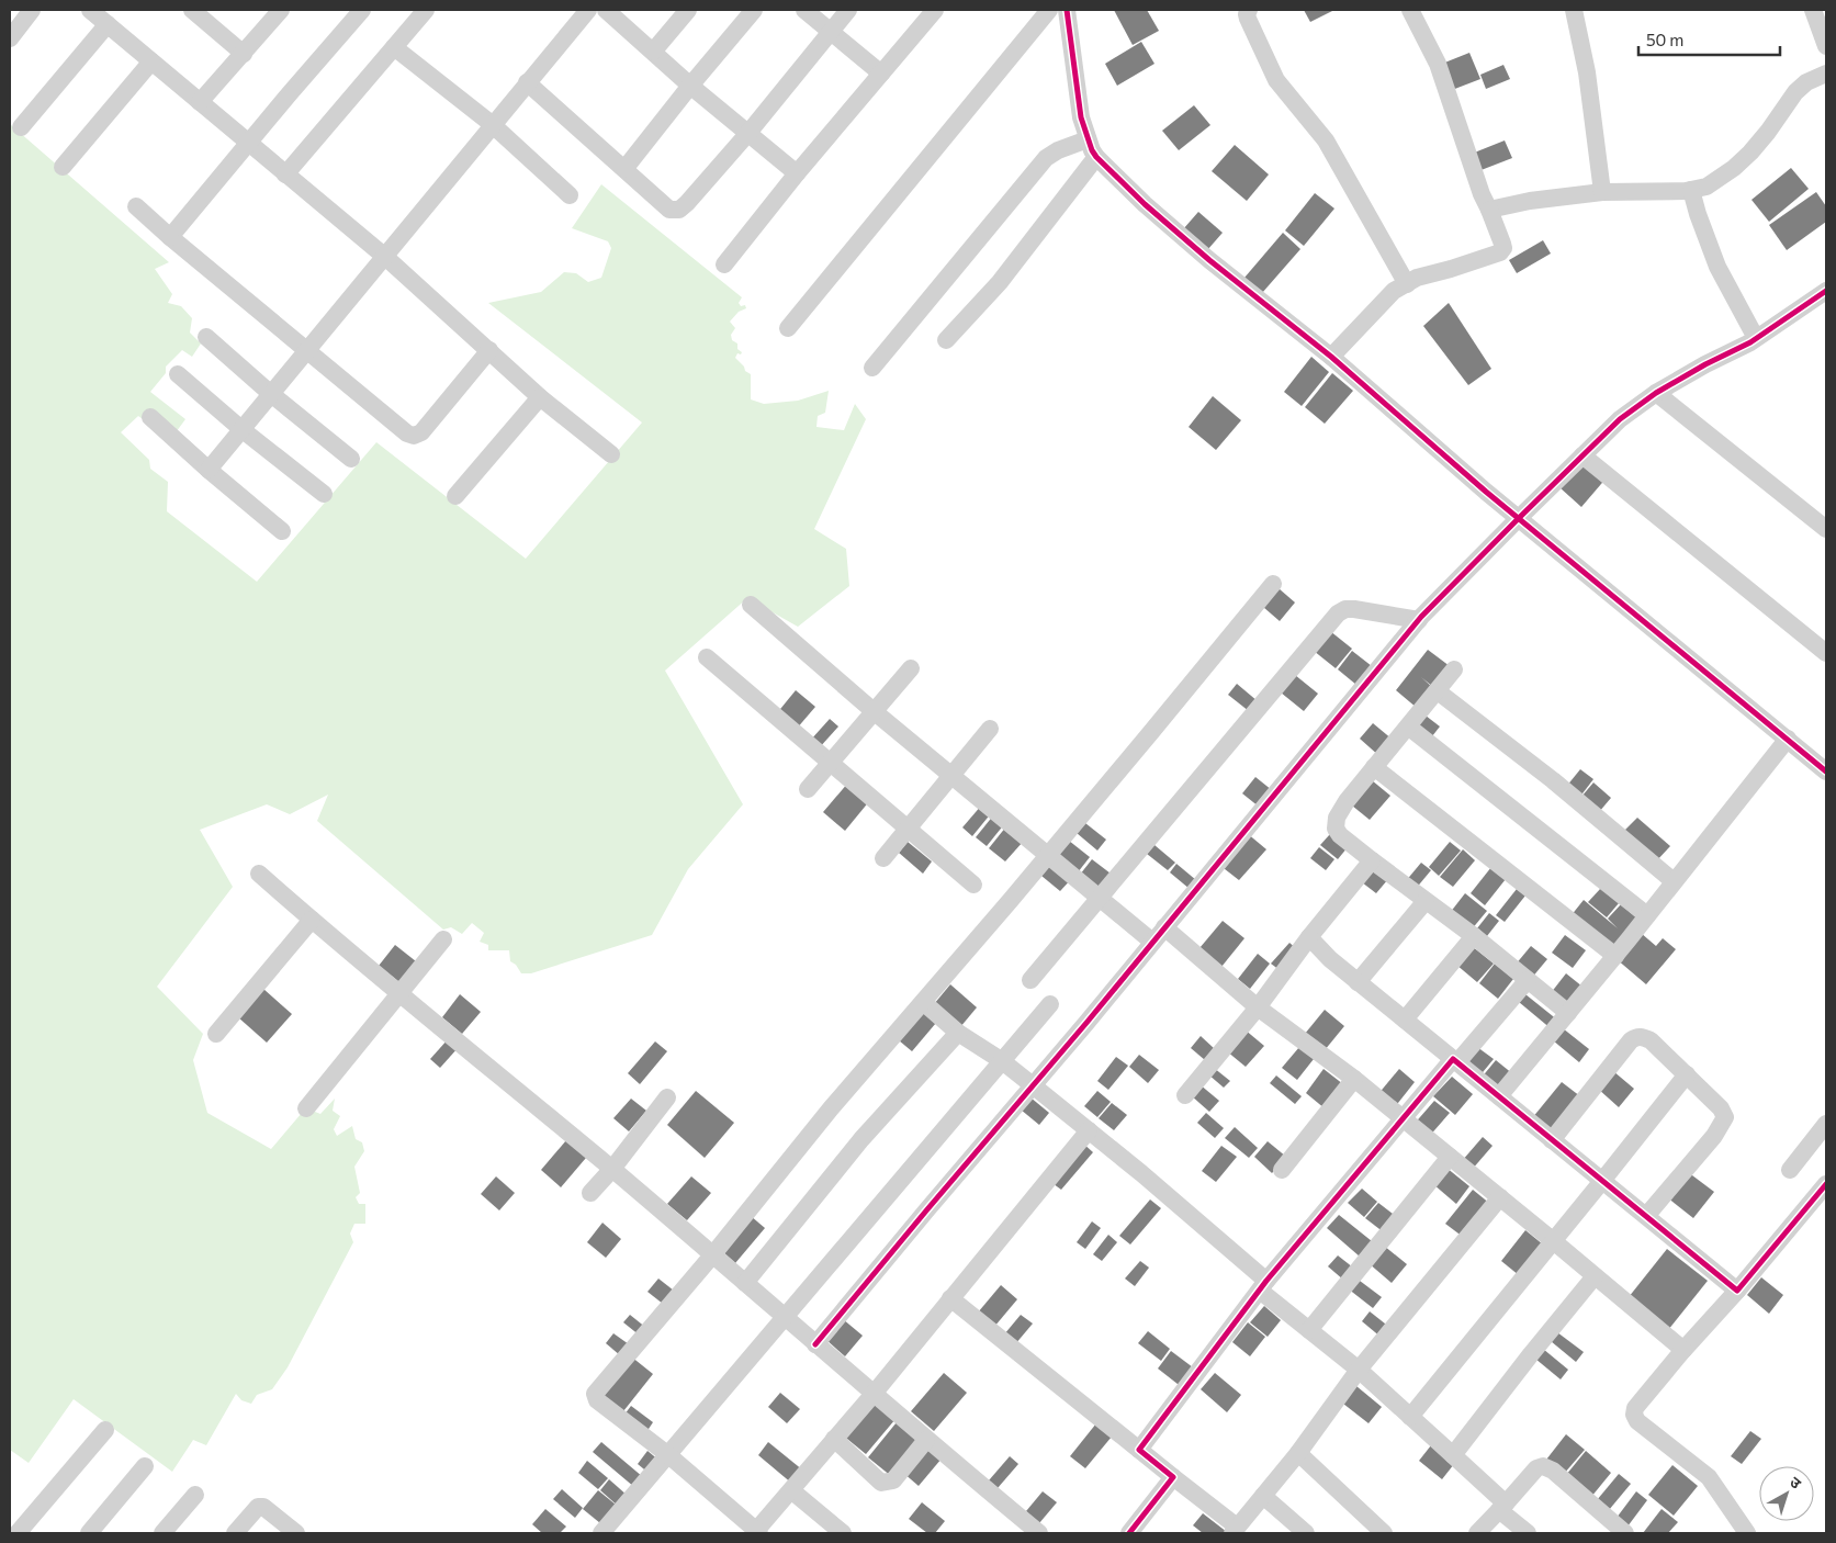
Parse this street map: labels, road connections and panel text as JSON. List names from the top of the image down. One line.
{"scale_bar":"50 m","north":"top right"}
